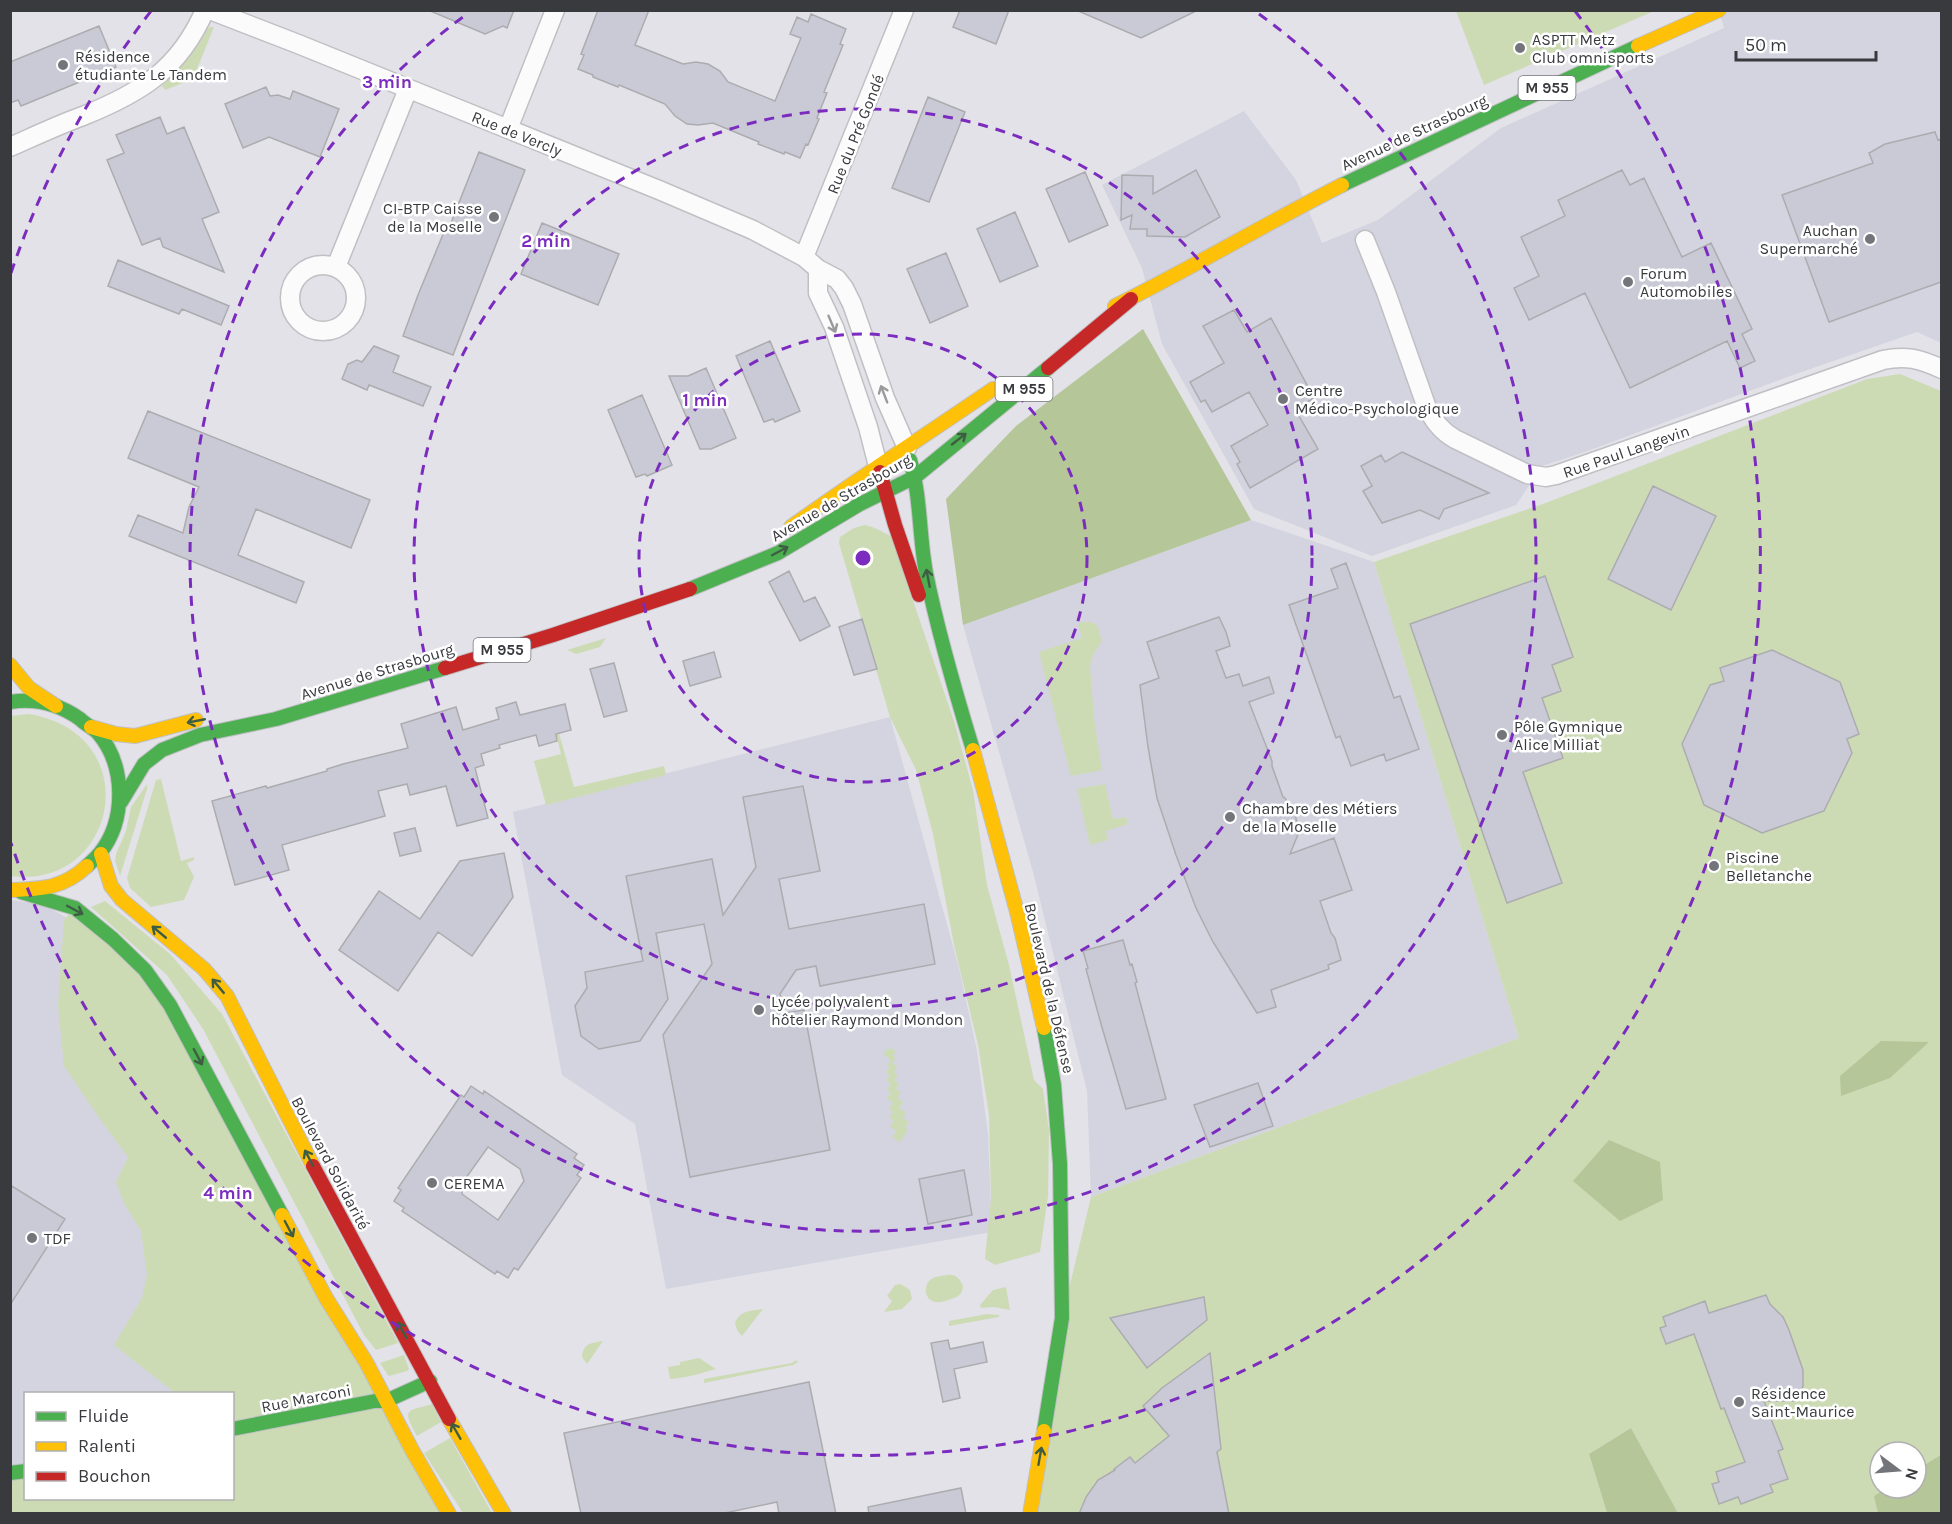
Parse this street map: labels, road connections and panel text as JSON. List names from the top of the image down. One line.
{"streets":{"main road":["M 955","Avenue de Strasbourg","Boulevard de la Défense","Boulevard Solidarité","Rue Marconi"],"street":["Rue de Vercly","Rue du Pré Gondé","Rue Paul Langevin"]},"crossings":[["Avenue de Strasbourg","Rue de Vercly"],["Avenue de Strasbourg","Boulevard de la Défense"],["Rue de Vercly","Rue du Pré Gondé"],["Rue de Vercly","Boulevard de la Défense"],["Boulevard Solidarité","Rue Marconi"]],"one_way":["Boulevard de la Défense"],"places":["ASPTT Metz Club omnisports","Résidence étudiante Le Tandem","CI-BTP Caisse de la Moselle","Auchan Supermarché","Forum Automobiles","Centre Médico-Psychologique","Pôle Gymnique Alice Milliat","Chambre des Métiers de la Moselle","Piscine Belletanche","Lycée polyvalent hôtelier Raymond Mondon","CEREMA","TDF","Résidence Saint-Maurice"],"legend":["Fluide","Ralenti","Bouchon"],"scale_bar":"50 m","north":"right","rings":["3 min","2 min","1 min","4 min"]}
